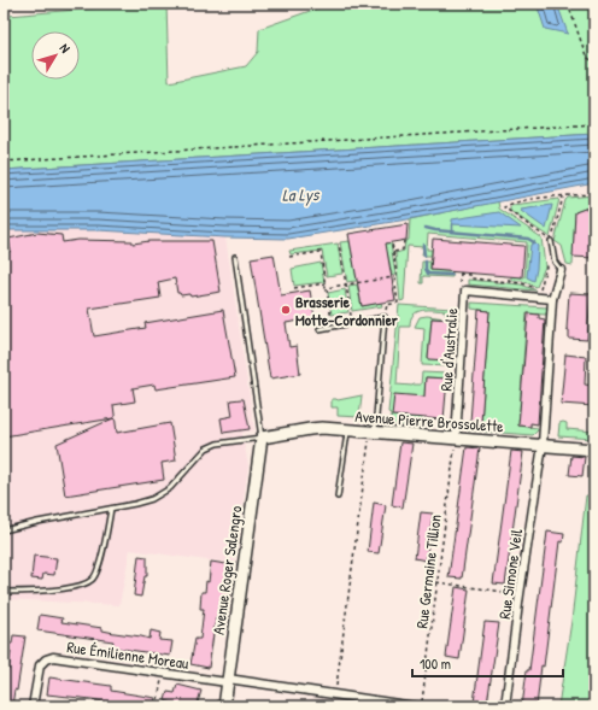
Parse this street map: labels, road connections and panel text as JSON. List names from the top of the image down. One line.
{"streets":{"street":["Rue d'Australie","Avenue Pierre Brossolette","Avenue Roger Salengro","Rue Simone Veil","Rue Émilienne Moreau"],"path":["Rue Germaine Tillion"]},"crossings":[["Rue d'Australie","Avenue Pierre Brossolette"],["Rue d'Australie","Rue Germaine Tillion"],["Avenue Pierre Brossolette","Avenue Roger Salengro"],["Avenue Pierre Brossolette","Rue Germaine Tillion"],["Avenue Pierre Brossolette","Rue Simone Veil"],["Avenue Roger Salengro","Rue Émilienne Moreau"]],"water":["La Lys"],"places":["Brasserie Motte-Cordonnier"],"scale_bar":"100 m","north":"top right"}
